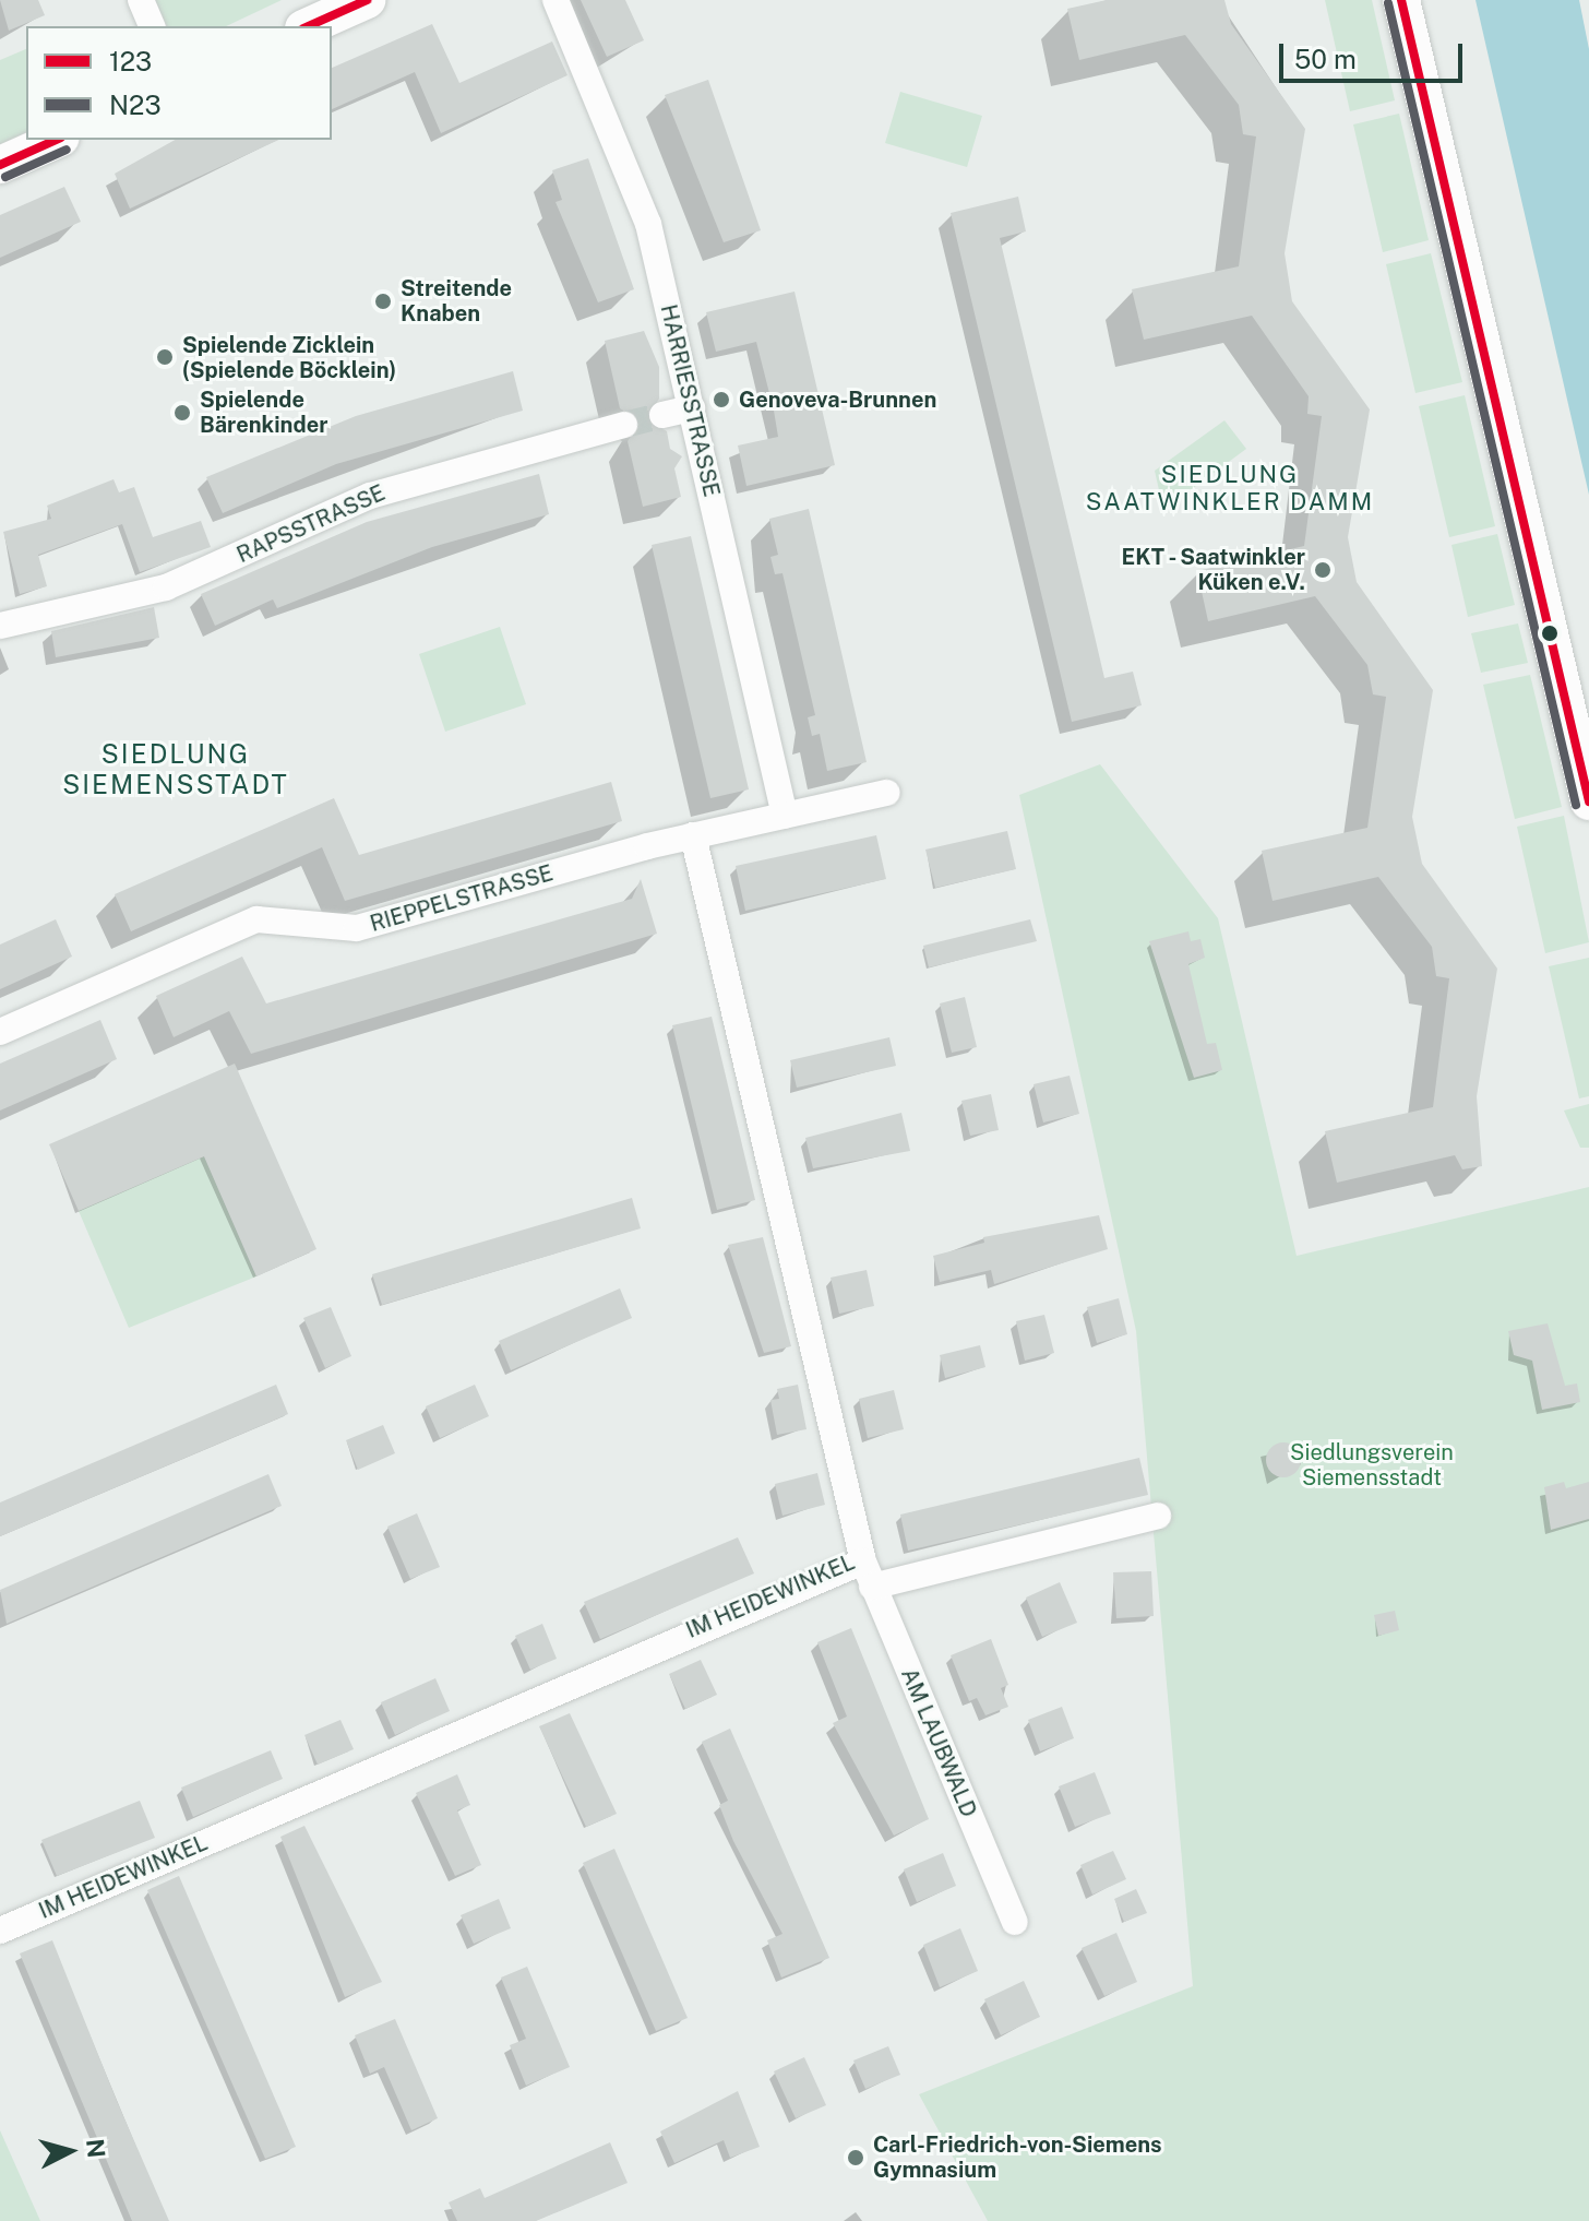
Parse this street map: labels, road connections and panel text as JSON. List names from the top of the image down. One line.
{"streets":{"street":["HARRIESSTRASSE","RAPSSTRASSE","RIEPPELSTRASSE","IM HEIDEWINKEL","AM LAUBWALD"]},"crossings":[["HARRIESSTRASSE","RIEPPELSTRASSE"],["RIEPPELSTRASSE","IM HEIDEWINKEL"],["IM HEIDEWINKEL","AM LAUBWALD"]],"districts":["SIEDLUNG SAATWINKLER DAMM","SIEDLUNG SIEMENSSTADT"],"parks":["Siedlungsverein Siemensstadt"],"places":["Streitende Knaben","Spielende Zicklein (Spielende Böcklein)","Genoveva-Brunnen","Spielende Bärenkinder","EKT - Saatwinkler Küken e.V.","Carl-Friedrich-von-Siemens Gymnasium"],"lines":["transit line 123","transit line N23"],"legend":["123","N23"],"scale_bar":"50 m","north":"right"}
